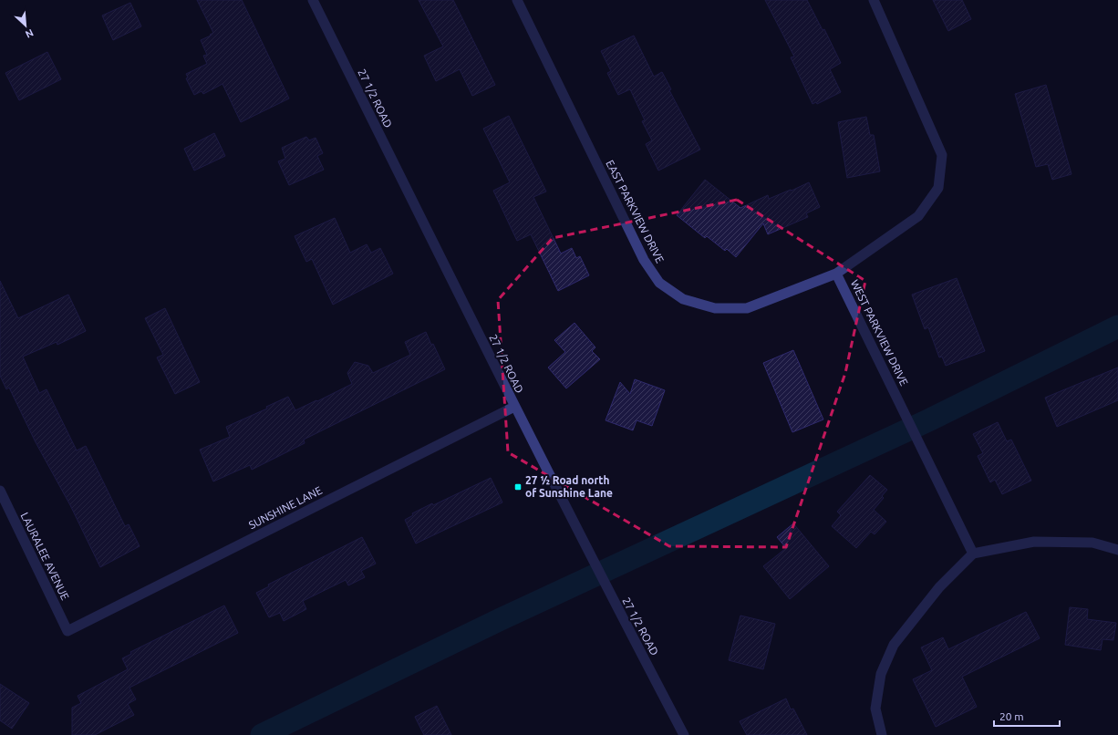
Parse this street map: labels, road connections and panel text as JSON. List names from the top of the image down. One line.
{"streets":{"street":["27 1/2 ROAD","EAST PARKVIEW DRIVE","WEST PARKVIEW DRIVE","SUNSHINE LANE","LAURALEE AVENUE"]},"crossings":[["27 1/2 ROAD","SUNSHINE LANE"],["EAST PARKVIEW DRIVE","WEST PARKVIEW DRIVE"],["SUNSHINE LANE","LAURALEE AVENUE"]],"places":{"transit":["27 ½ Road north of Sunshine Lane"]},"scale_bar":"20 m","north":"bottom right"}
